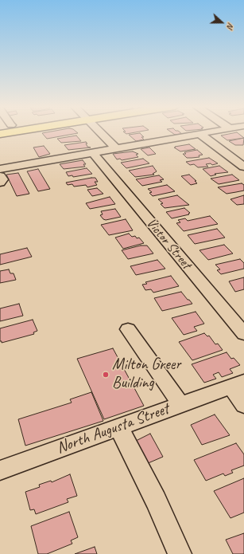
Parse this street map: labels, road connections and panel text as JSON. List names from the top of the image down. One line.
{"streets":{"street":["Victor Street","North Augusta Street"]},"places":["Milton Greer Building"],"north":"right"}
